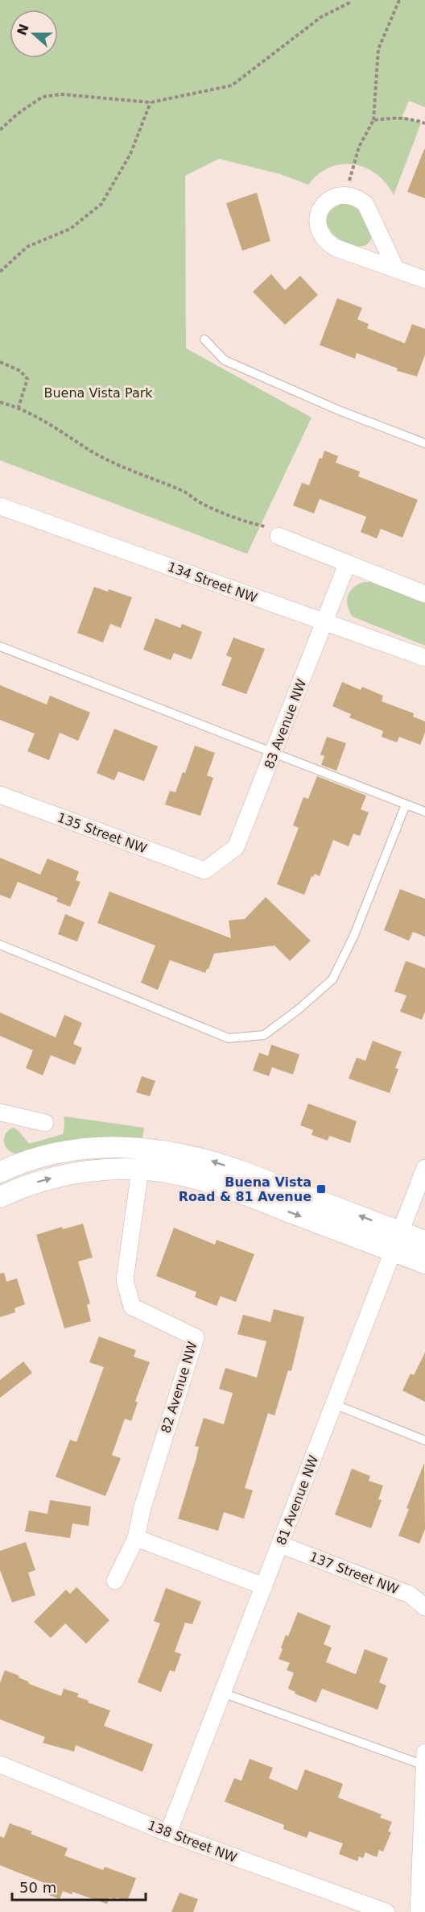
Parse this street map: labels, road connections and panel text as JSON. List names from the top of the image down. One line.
{"streets":{"street":["134 Street NW","83 Avenue NW","135 Street NW","82 Avenue NW","81 Avenue NW","137 Street NW","138 Street NW"]},"crossings":[["134 Street NW","83 Avenue NW"],["83 Avenue NW","135 Street NW"],["81 Avenue NW","137 Street NW"],["81 Avenue NW","138 Street NW"]],"parks":["Buena Vista Park"],"places":{"transit":["Buena Vista Road & 81 Avenue"]},"scale_bar":"50 m","north":"left"}
